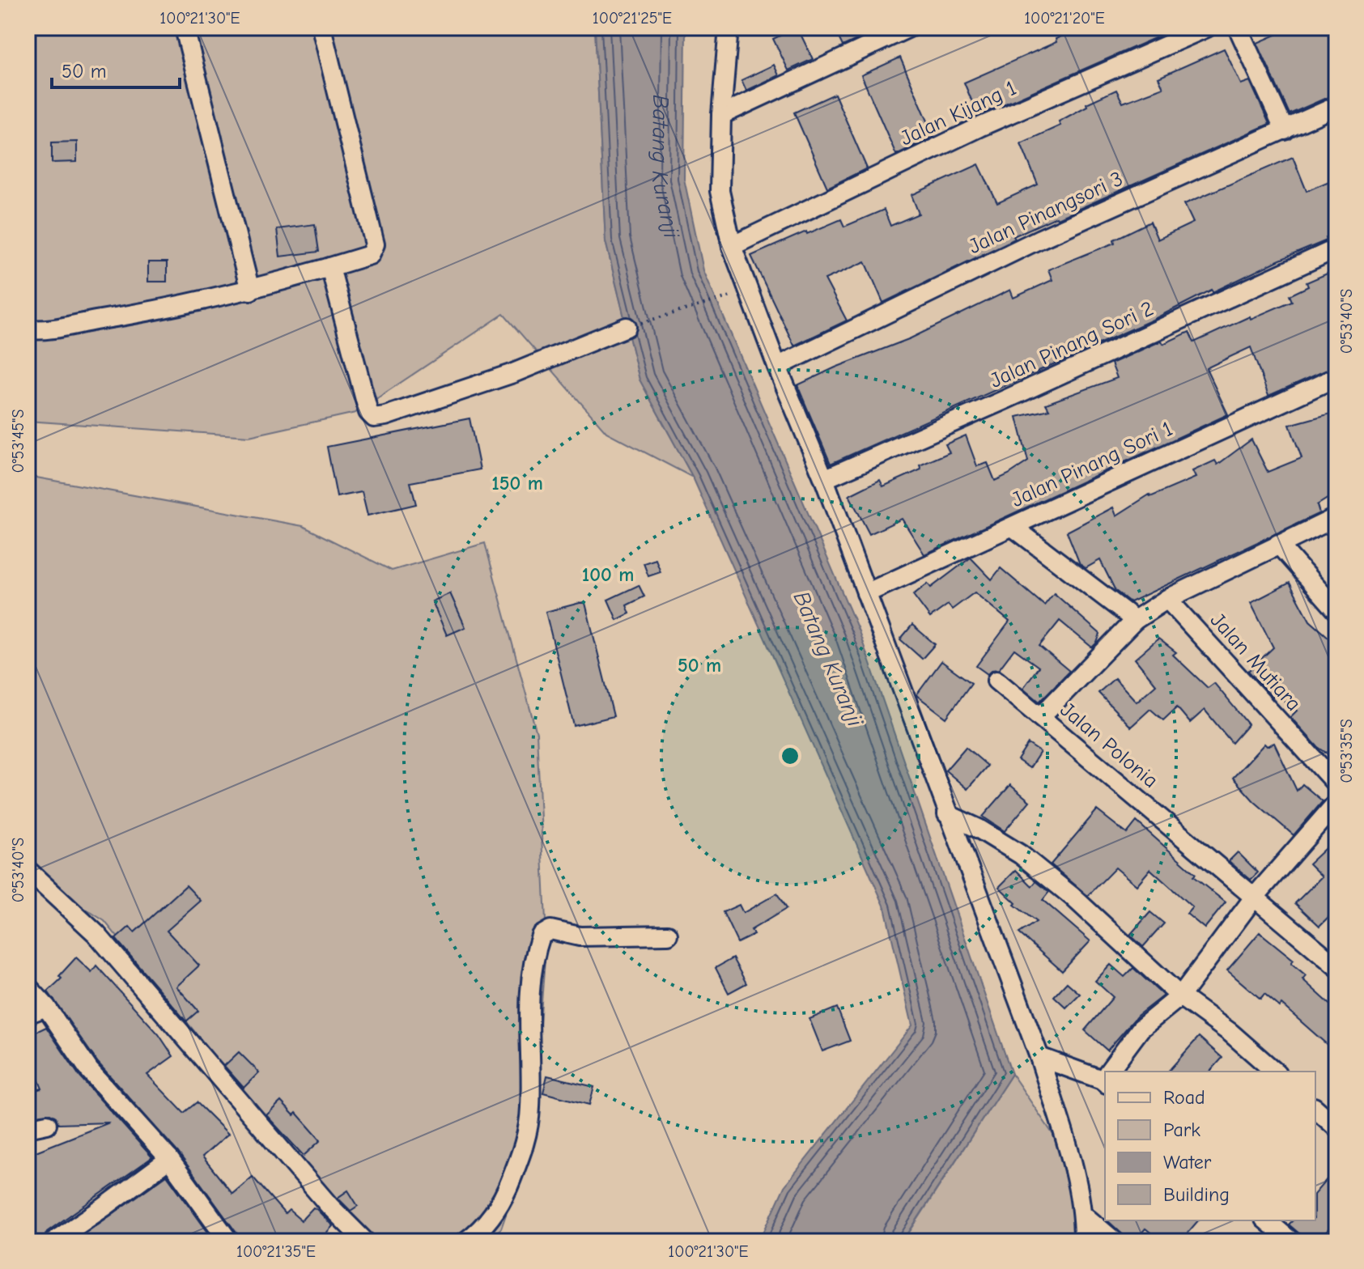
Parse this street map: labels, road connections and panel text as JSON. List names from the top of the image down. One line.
{"streets":{"street":["Jalan Kijang 1","Jalan Pinangsori 3","Jalan Pinang Sori 2","Jalan Pinang Sori 1","Jalan Mutiara","Jalan Polonia"]},"crossings":[["Jalan Mutiara","Jalan Polonia"]],"water":["Batang Kuranji"],"legend":["Road","Park","Water","Building"],"scale_bar":"50 m","coordinates":["100°21'30\"E","100°21'25\"E","100°21'20\"E","0°53'40\"S","0°53'45\"S","0°53'35\"S","100°21'35\"E"],"rings":["150 m","100 m","50 m"]}
